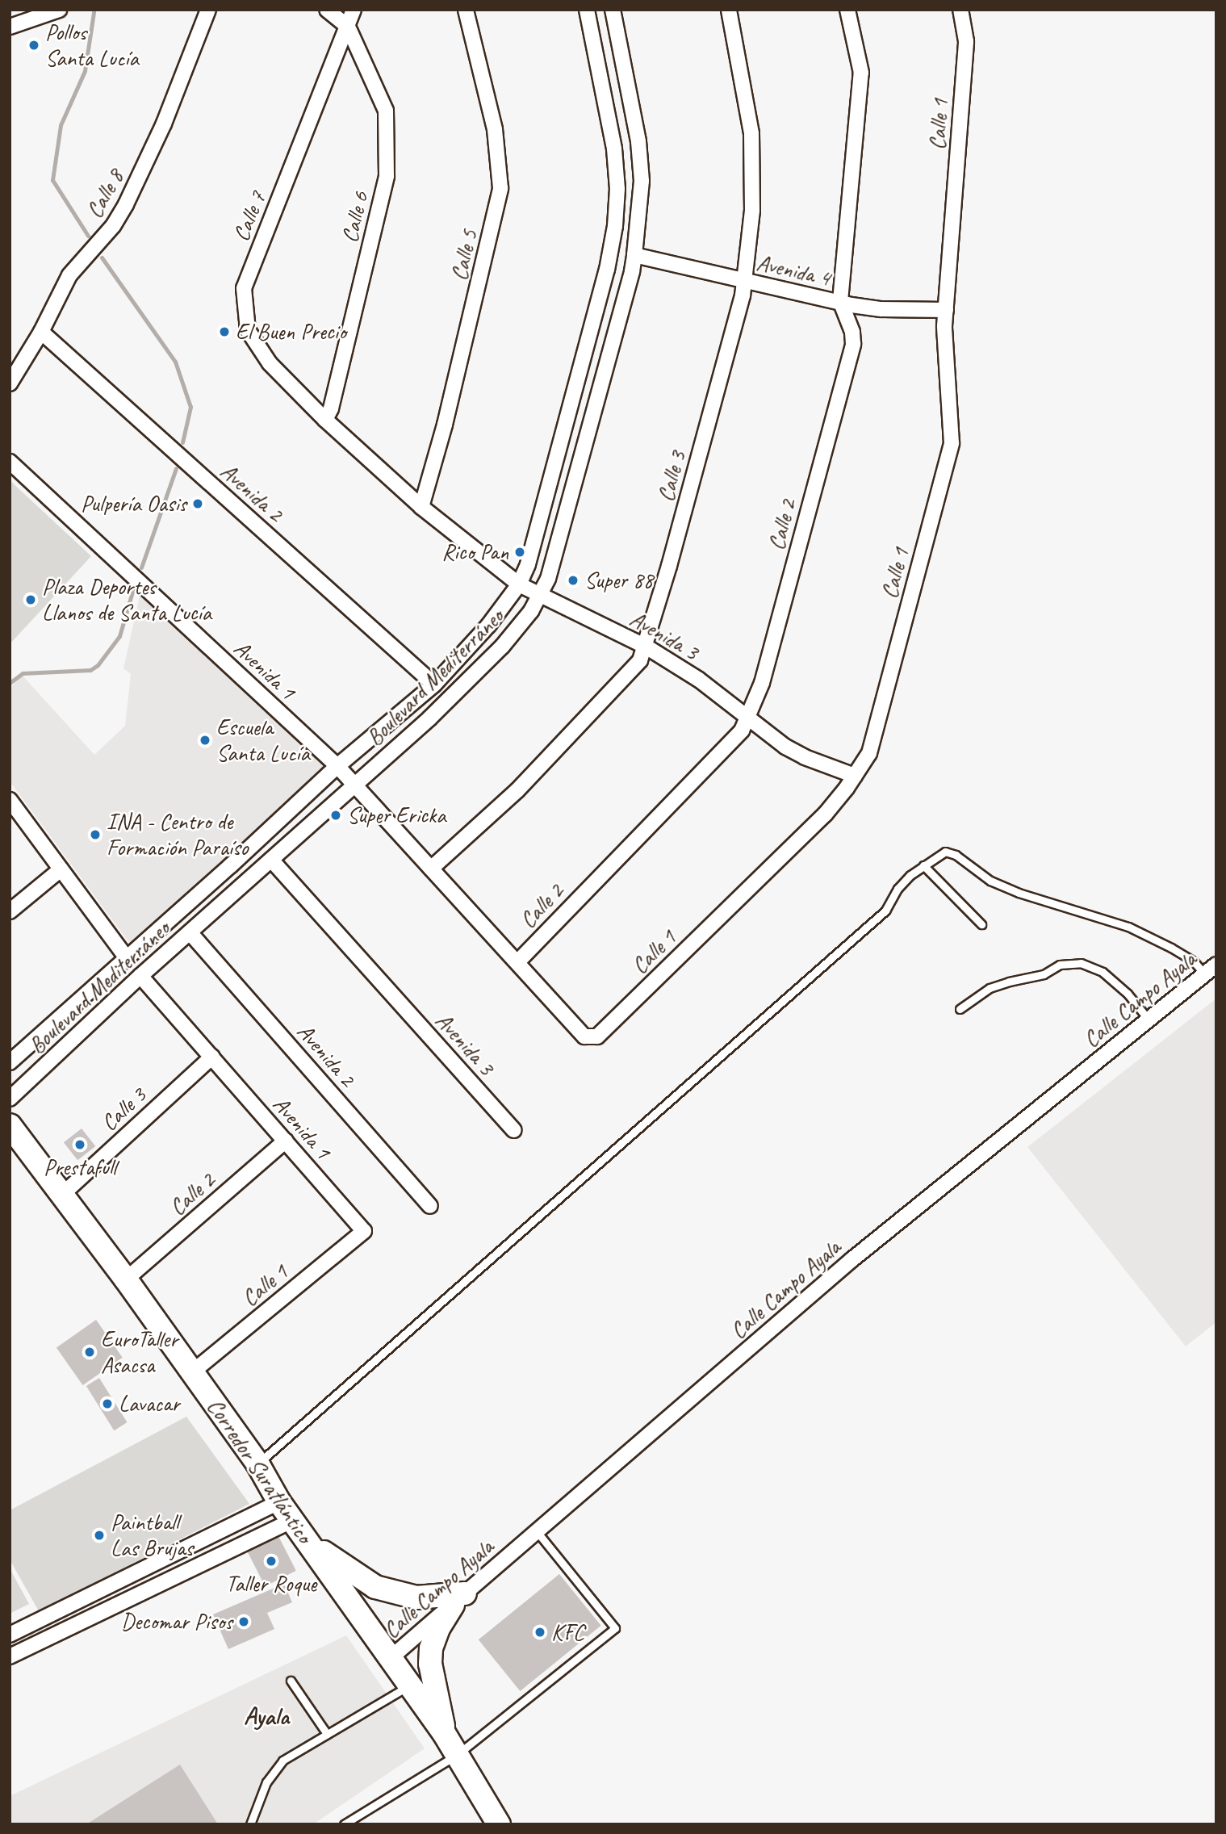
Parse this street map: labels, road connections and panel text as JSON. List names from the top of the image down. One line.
{"streets":{"main road":["Corredor Suratlántico"],"street":["Calle 1","Calle 8","Calle 7","Calle 6","Calle 5","Avenida 4","Calle 3","Avenida 2","Calle 2","Avenida 3","Avenida 1","Boulevard Mediterráneo","Calle Campo Ayala"]},"crossings":[["Calle 1","Avenida 4"],["Calle 1","Avenida 3"],["Calle 1","Avenida 1"],["Calle 1","Corredor Suratlántico"],["Calle 8","Avenida 2"],["Calle 7","Calle 6"],["Calle 7","Avenida 3"],["Calle 6","Avenida 3"],["Calle 5","Avenida 3"],["Avenida 4","Calle 3"],["Avenida 4","Calle 2"],["Avenida 4","Boulevard Mediterráneo"],["Calle 3","Avenida 3"],["Calle 3","Avenida 1"],["Calle 3","Corredor Suratlántico"],["Avenida 2","Boulevard Mediterráneo"],["Calle 2","Avenida 3"],["Calle 2","Avenida 1"],["Calle 2","Corredor Suratlántico"],["Avenida 3","Boulevard Mediterráneo"],["Avenida 1","Boulevard Mediterráneo"],["Calle Campo Ayala","Corredor Suratlántico"]],"districts":["Ayala"],"places":["Pollos Santa Lucía","El Buen Precio","Pulpería Oasis","Rico Pan","Super 88","Plaza Deportes Llanos de Santa Lucía","Escuela Santa Lucía","Super Ericka","INA - Centro de Formación Paraíso","Prestafull","EuroTaller Asacsa","Lavacar","Paintball Las Brujas","Taller Roque","Decomar Pisos","KFC"]}
